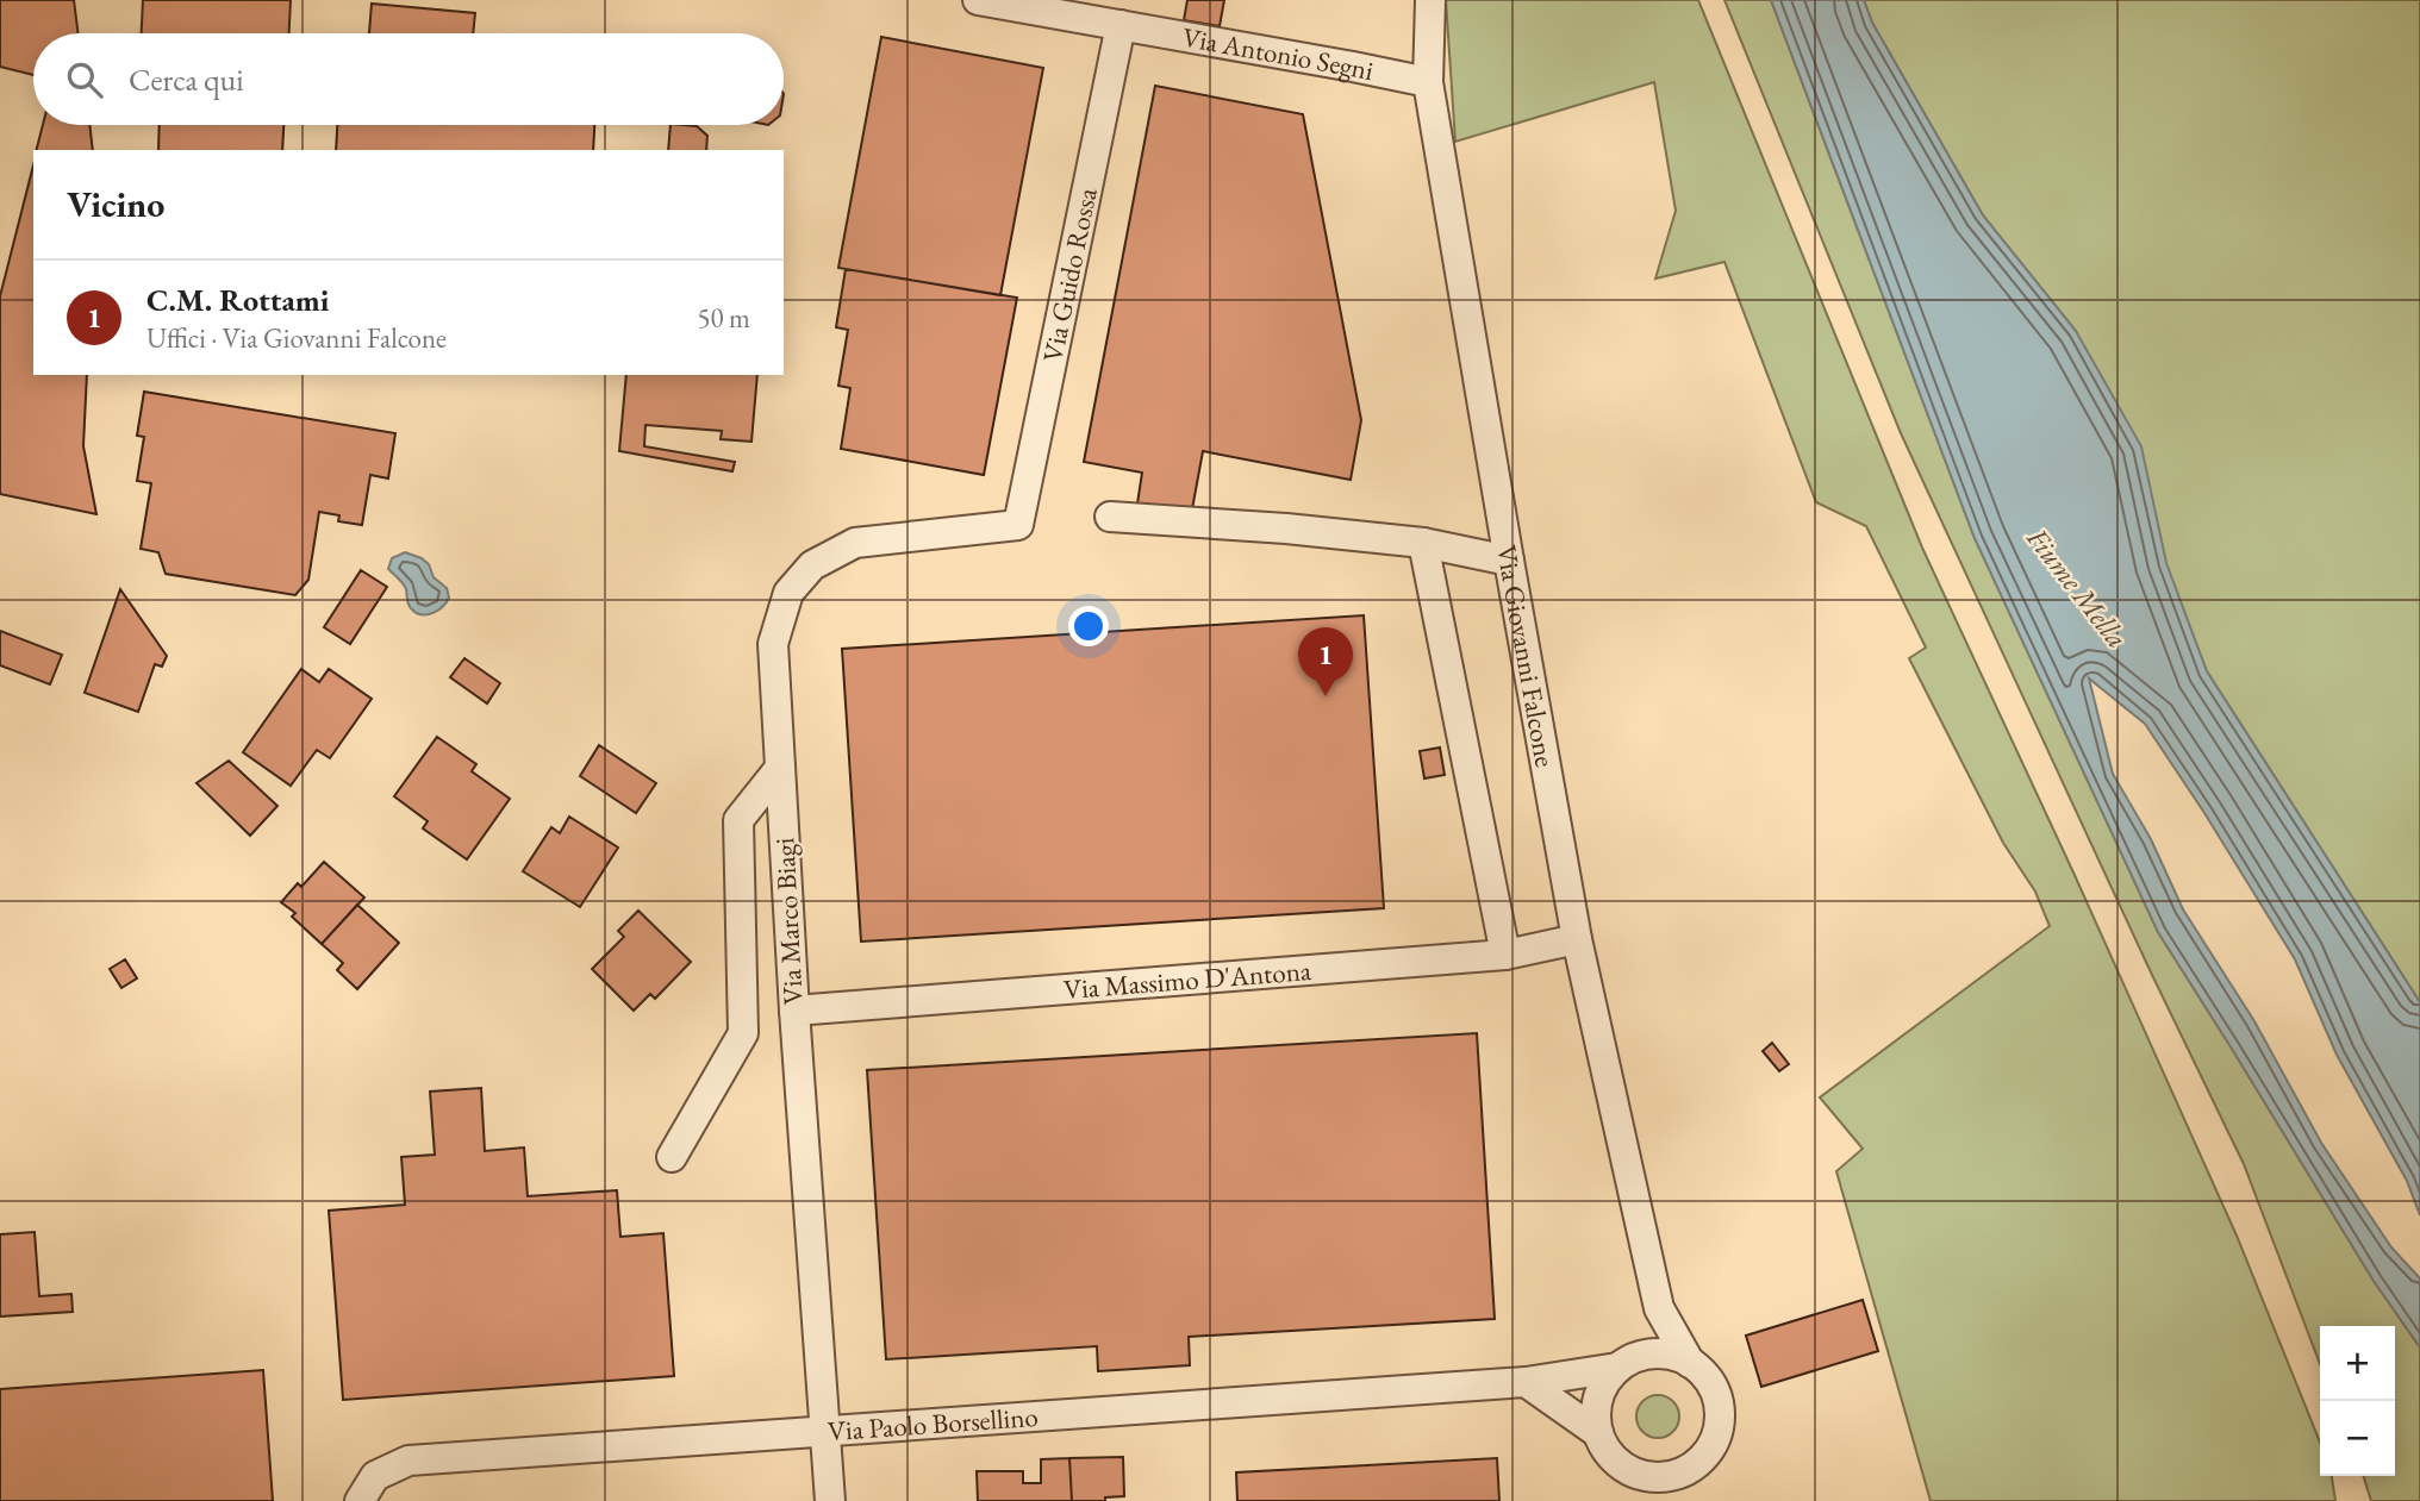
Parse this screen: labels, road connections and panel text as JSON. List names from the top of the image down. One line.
{"streets":{"street":["Via Antonio Segni","Via Guido Rossa","Via Giovanni Falcone","Via Marco Biagi","Via Massimo D'Antona","Via Paolo Borsellino"]},"crossings":[["Via Antonio Segni","Via Guido Rossa"],["Via Antonio Segni","Via Giovanni Falcone"],["Via Guido Rossa","Via Marco Biagi"],["Via Giovanni Falcone","Via Massimo D'Antona"],["Via Giovanni Falcone","Via Paolo Borsellino"],["Via Marco Biagi","Via Massimo D'Antona"],["Via Marco Biagi","Via Paolo Borsellino"]],"water":["Fiume Mella"],"page":{"search":"Cerca qui","heading":"Vicino","list":[{"mark":"1","name":"C.M. Rottami","note":"Uffici · Via Giovanni Falcone","value":"50 m"}],"pins":"1","map_buttons":["+","−"]}}
